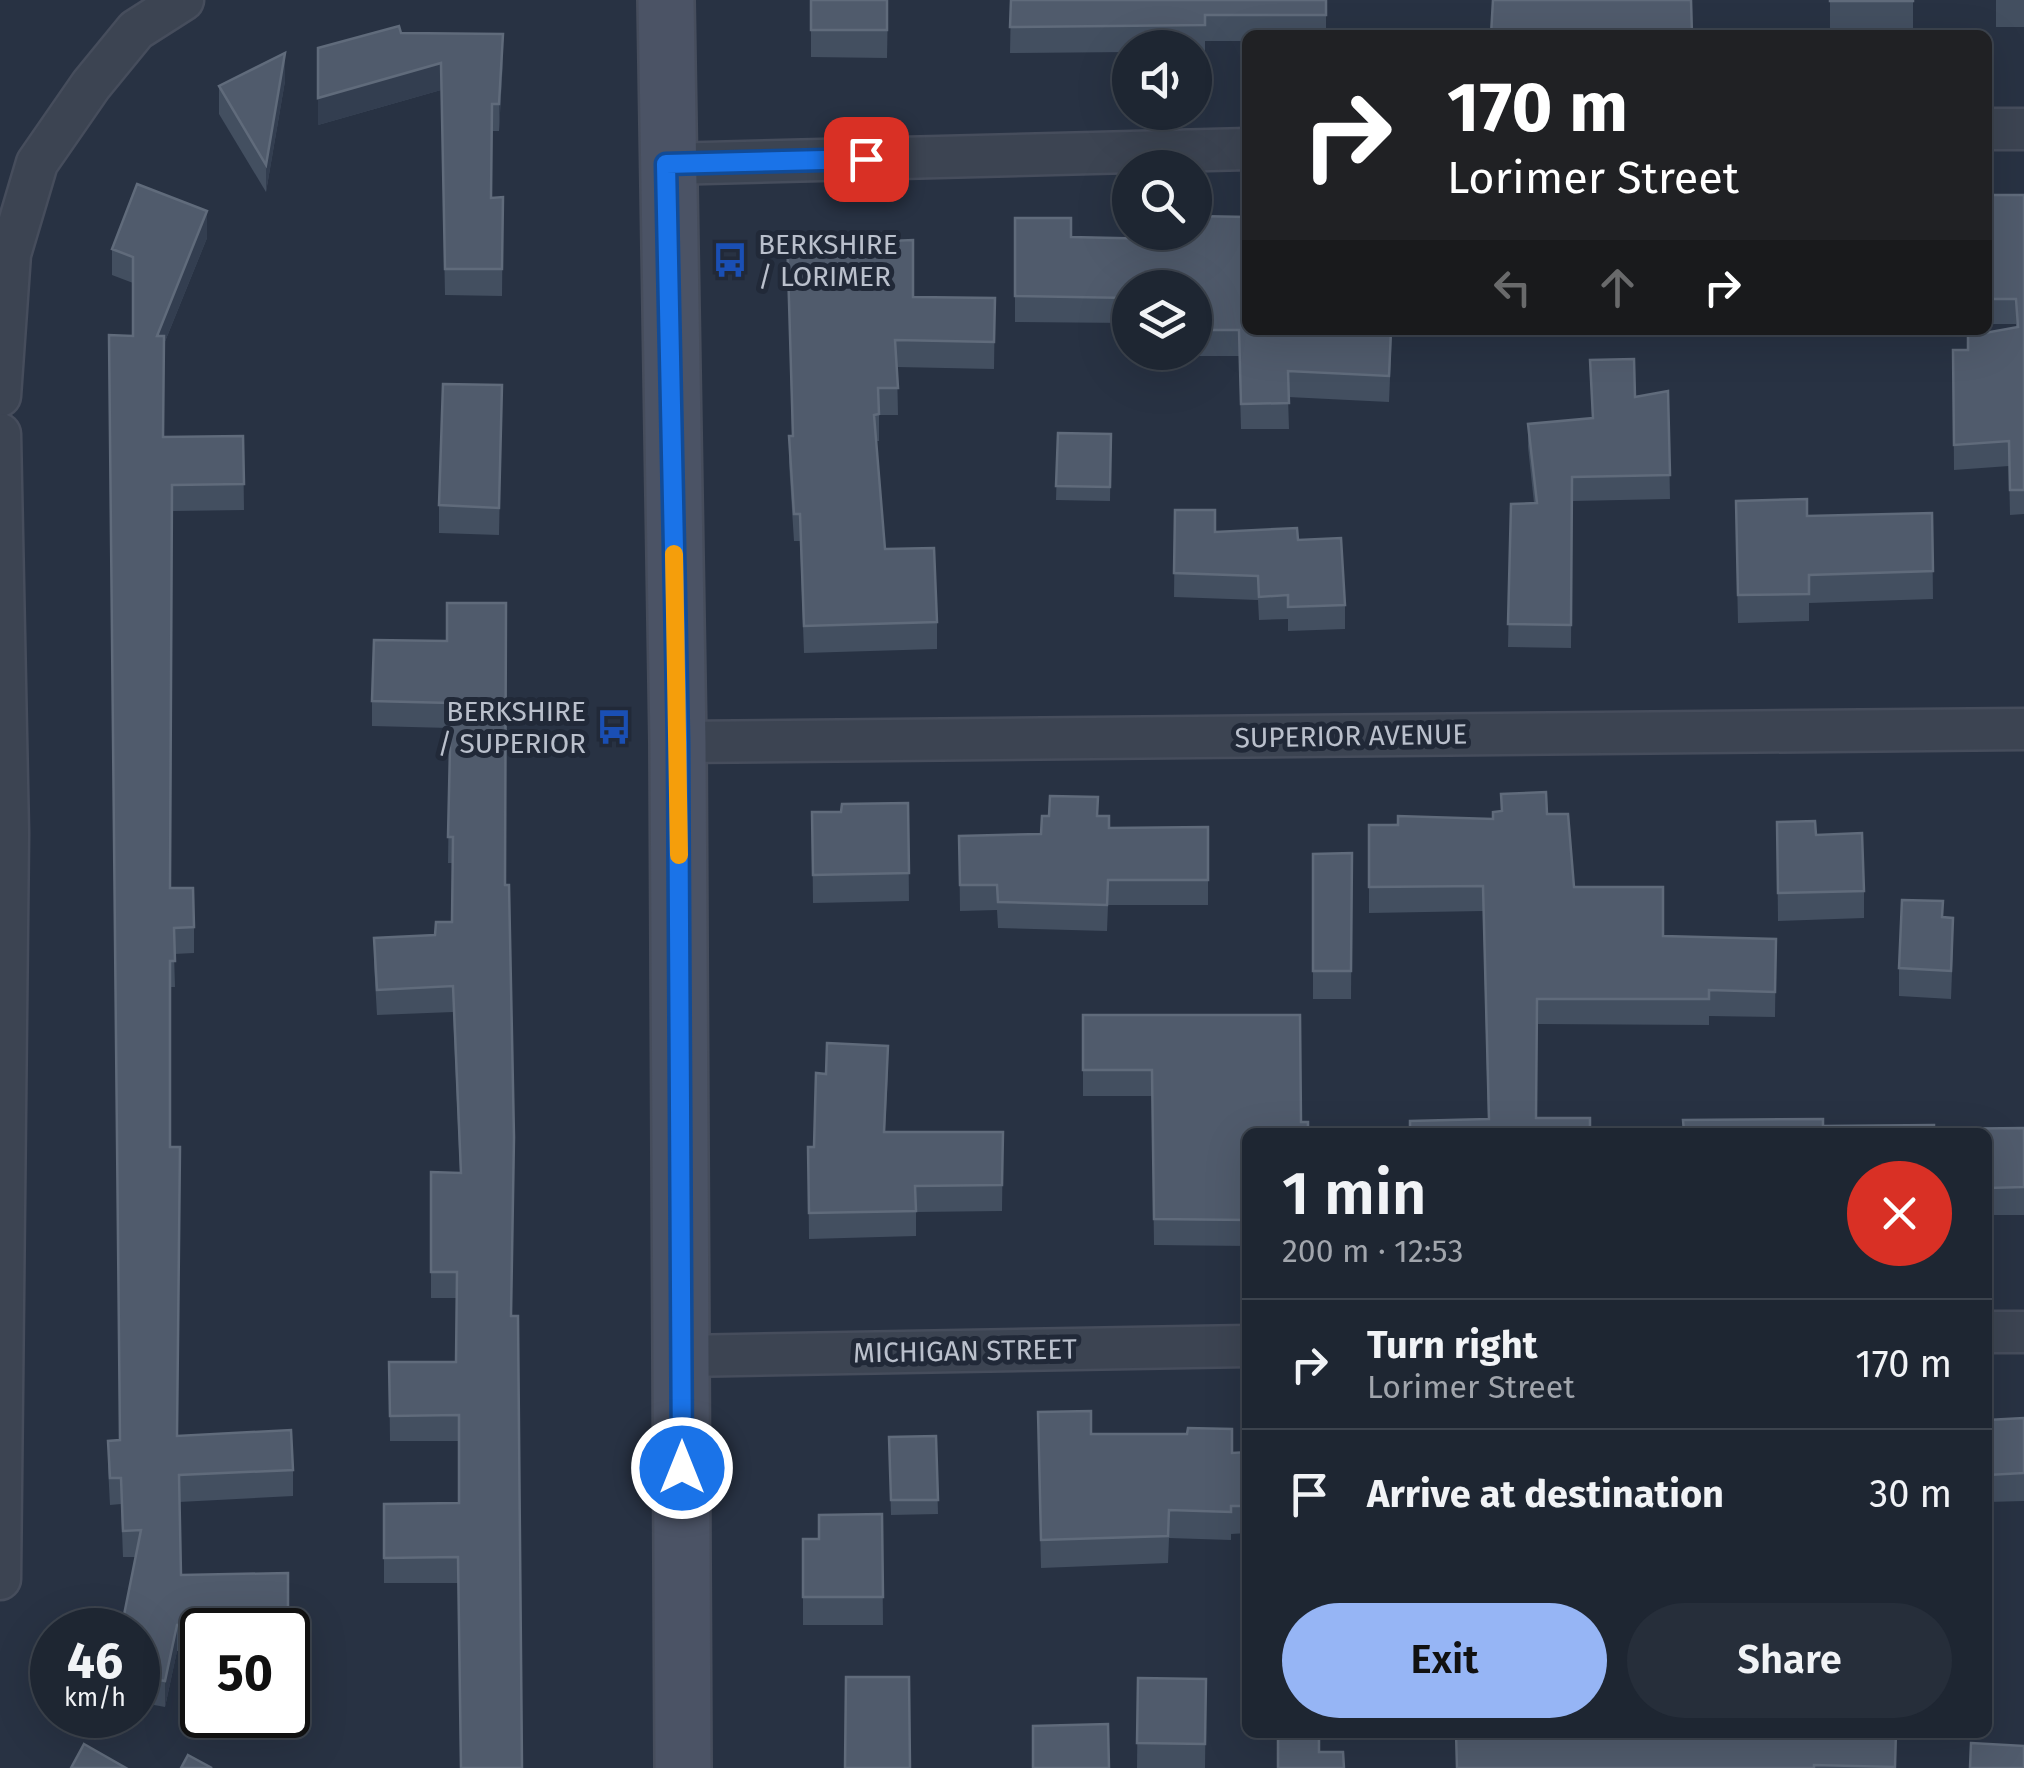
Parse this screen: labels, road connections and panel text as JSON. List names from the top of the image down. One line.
{"streets":{"street":["SUPERIOR AVENUE","MICHIGAN STREET"]},"places":{"bus stop":["BERKSHIRE / LORIMER","BERKSHIRE / SUPERIOR"]},"page":{"turn":["170 m","Lorimer Street"],"heading":["1 min","200 m · 12:53"],"list":[{"name":"Turn right","note":"Lorimer Street","value":"170 m"},{"name":"Arrive at destination","value":"30 m"}],"buttons":["Exit","Share"],"speed":"46 km/h","limit":"50"}}
